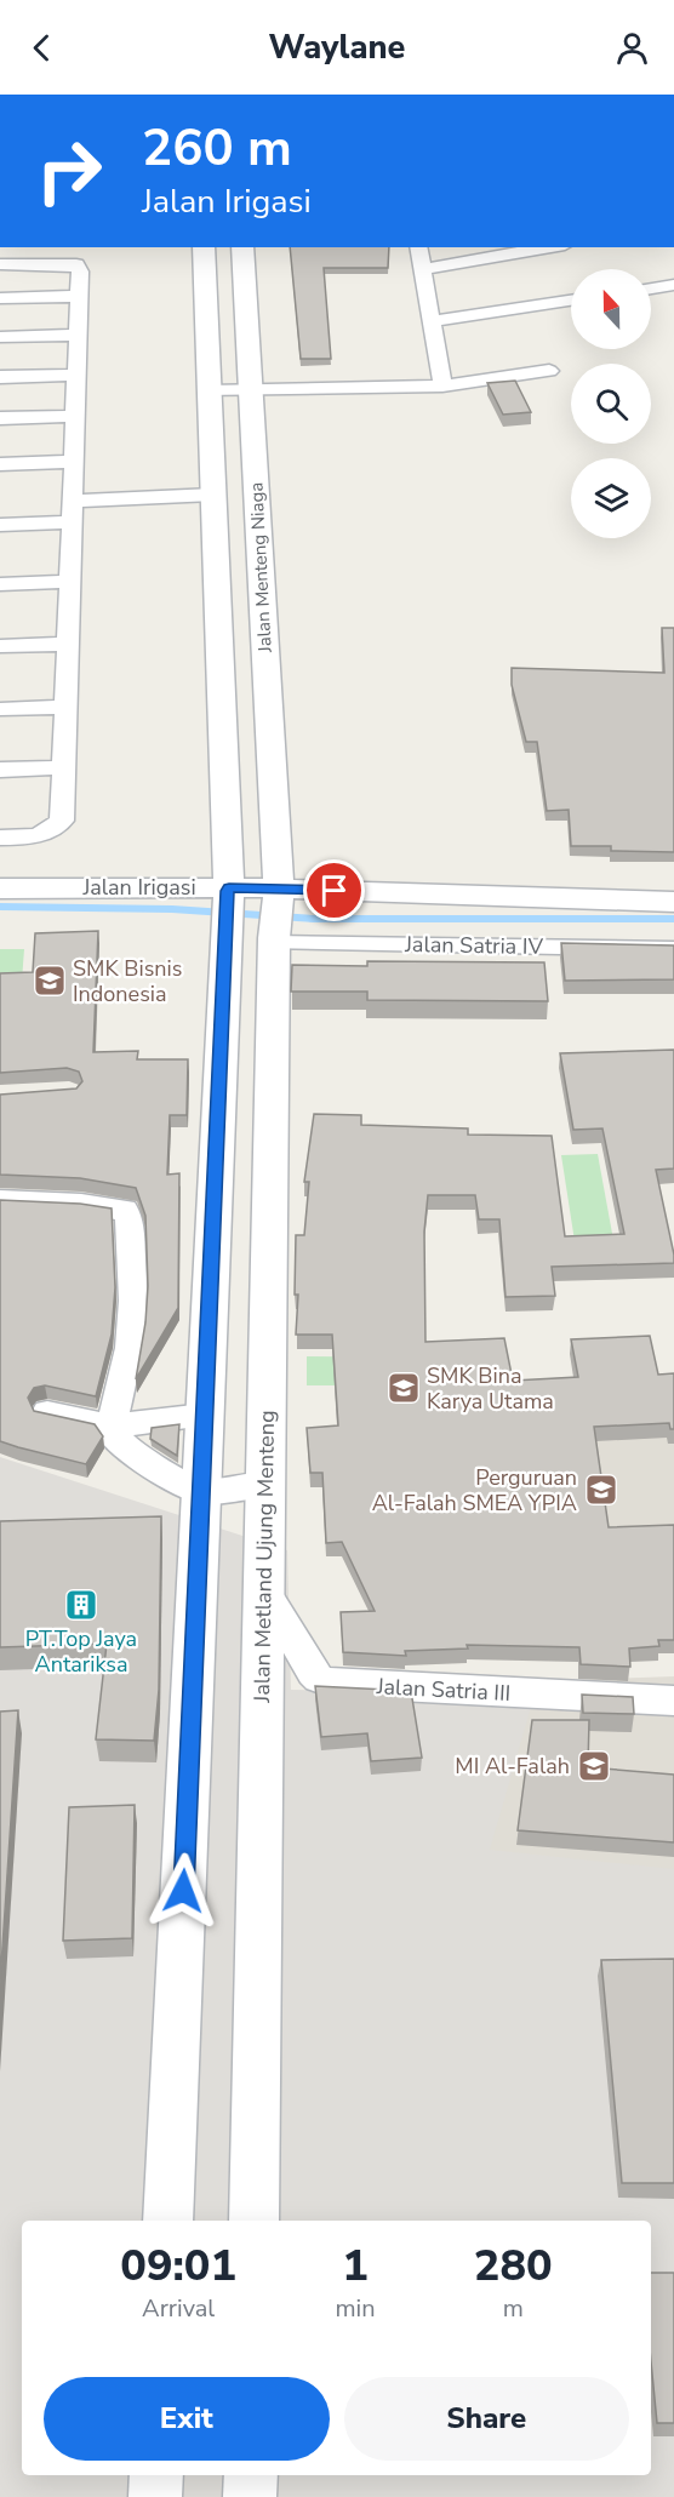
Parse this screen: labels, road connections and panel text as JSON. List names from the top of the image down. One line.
{"streets":{"street":["Jalan Menteng Niaga","Jalan Irigasi","Jalan Satria IV","Jalan Metland Ujung Menteng","Jalan Satria III"]},"crossings":[["Jalan Menteng Niaga","Jalan Irigasi"],["Jalan Menteng Niaga","Jalan Metland Ujung Menteng"],["Jalan Irigasi","Jalan Metland Ujung Menteng"],["Jalan Satria IV","Jalan Metland Ujung Menteng"],["Jalan Metland Ujung Menteng","Jalan Satria III"]],"places":{"school or university":["SMK Bisnis Indonesia","SMK Bina Karya Utama","Perguruan Al-Falah SMEA YPIA","MI Al-Falah"],"building":["PT.Top Jaya Antariksa"]},"north":"top","page":{"header":"Waylane","turn":["260 m","Jalan Irigasi"],"eta":["09:01","Arrival","1","min","280","m"],"buttons":["Exit","Share"]}}
